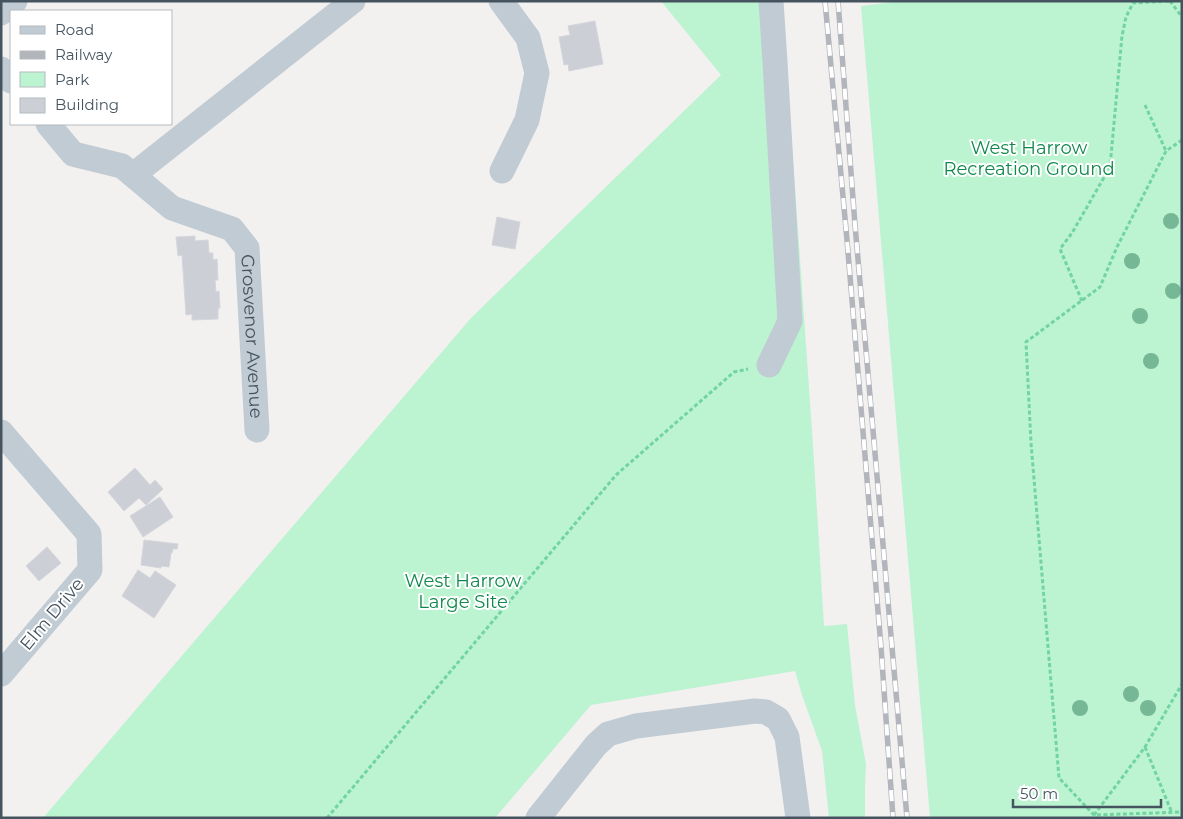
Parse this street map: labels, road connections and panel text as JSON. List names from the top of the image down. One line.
{"streets":{"street":["Grosvenor Avenue","Elm Drive"]},"parks":["West Harrow Recreation Ground","West Harrow Large Site"],"legend":["Road","Railway","Park","Building"],"scale_bar":"50 m"}
